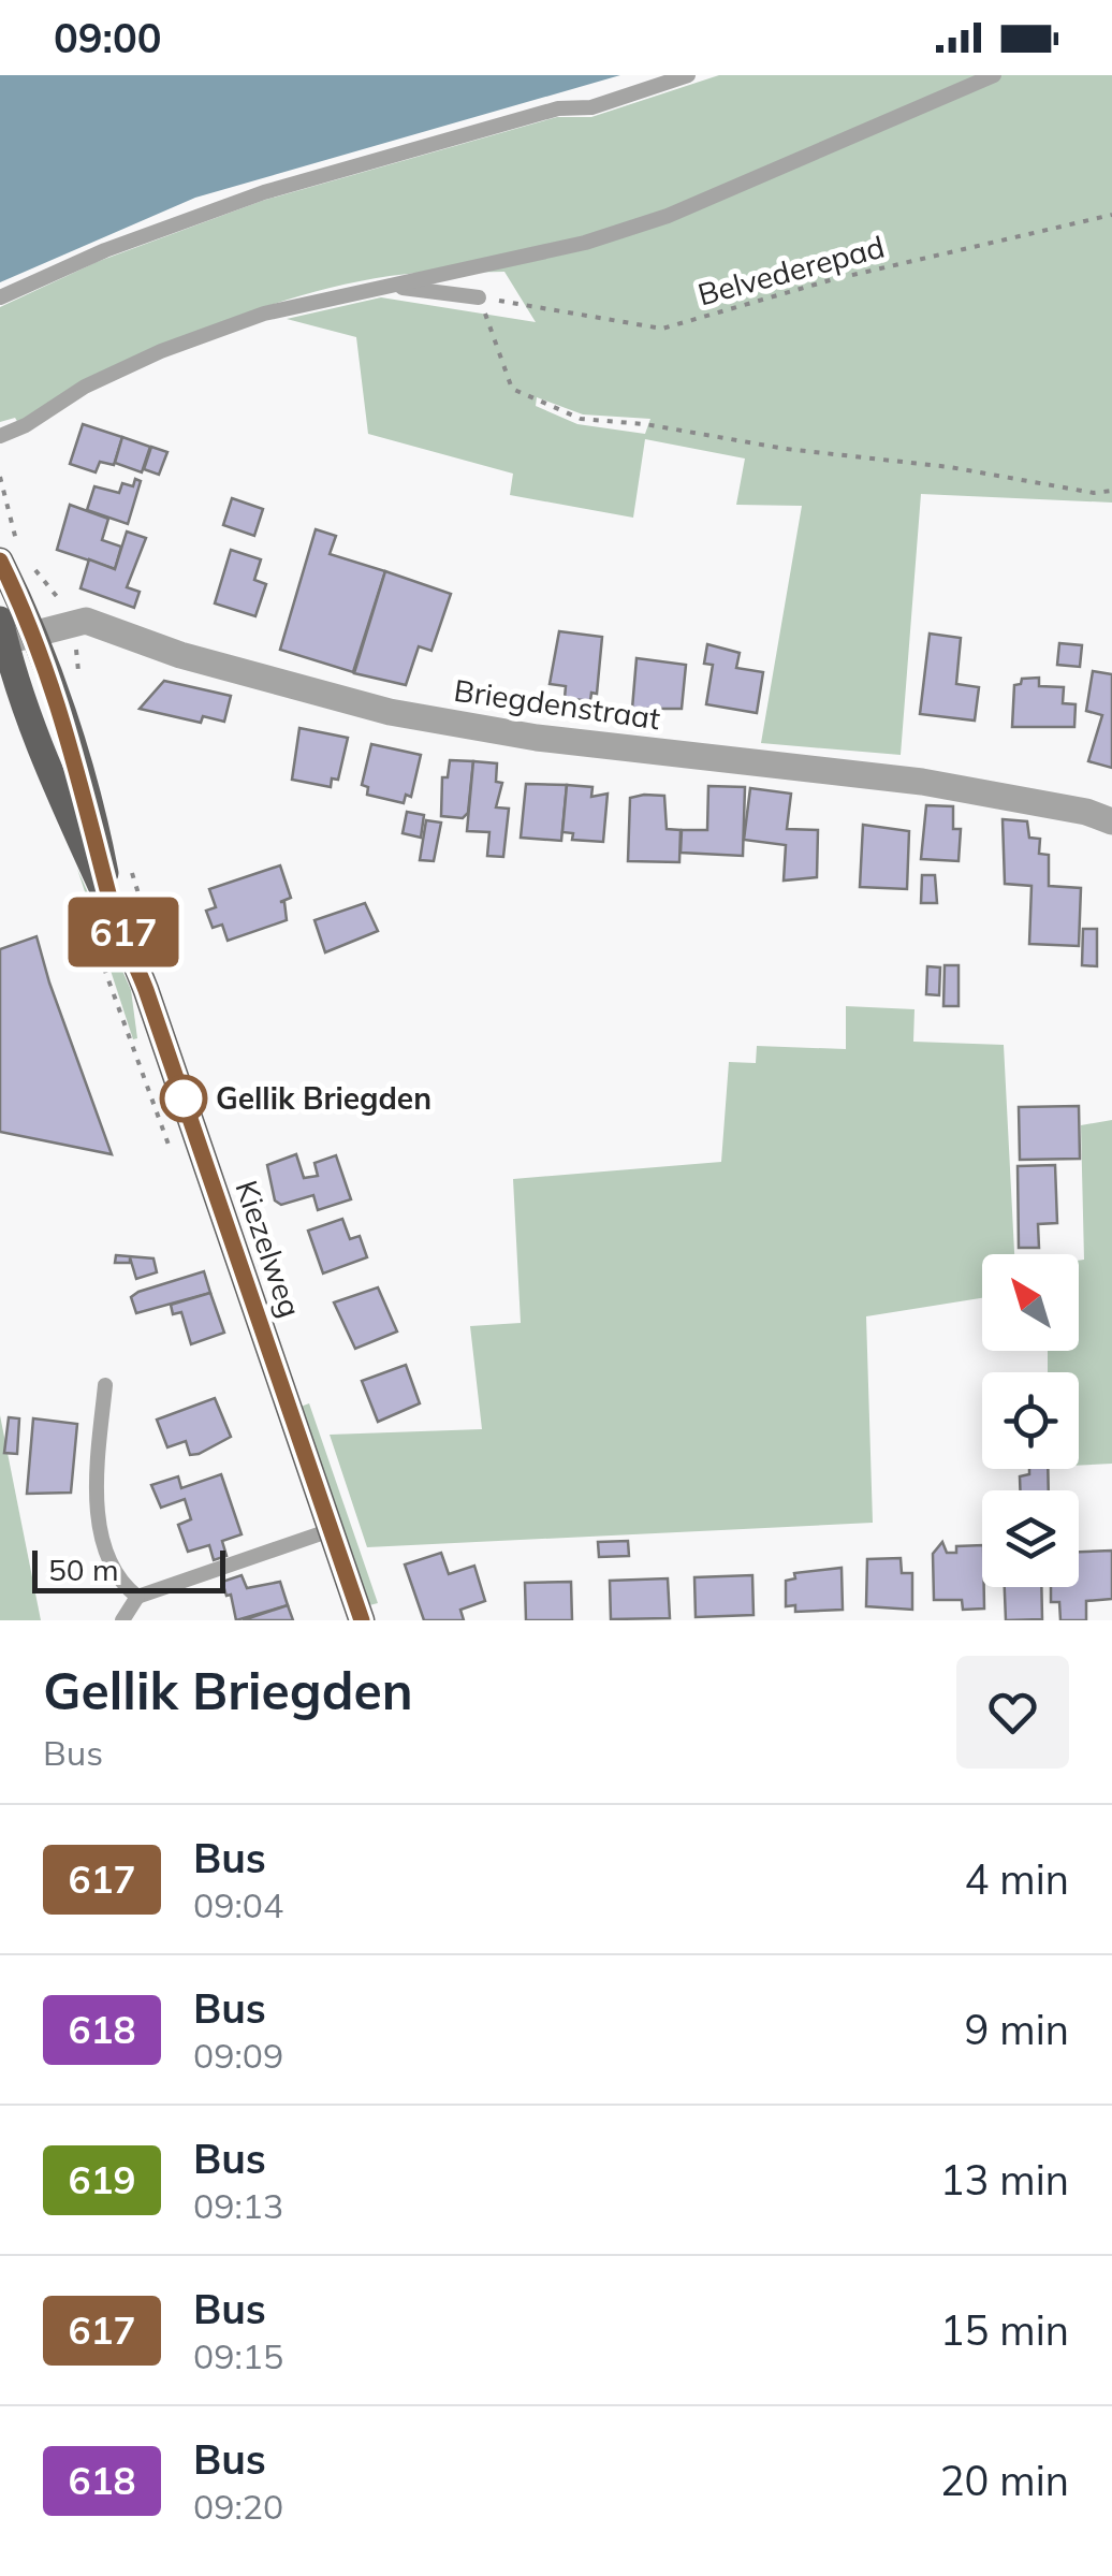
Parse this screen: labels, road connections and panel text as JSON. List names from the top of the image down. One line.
{"streets":{"main road":["Kiezelweg"],"street":["Briegdenstraat"],"path":["Belvederepad"]},"crossings":[["Briegdenstraat","Kiezelweg"]],"places":["Gellik Briegden"],"lines":["bus line 617"],"scale_bar":"50 m","north":"top left","page":{"status":"09:00","on_map":"617","scale":"50 m","heading":["Gellik Briegden","Bus"],"list":[{"mark":"617","name":"Bus","note":"09:04","value":"4 min"},{"mark":"618","name":"Bus","note":"09:09","value":"9 min"},{"mark":"619","name":"Bus","note":"09:13","value":"13 min"},{"mark":"617","name":"Bus","note":"09:15","value":"15 min"},{"mark":"618","name":"Bus","note":"09:20","value":"20 min"}]}}
